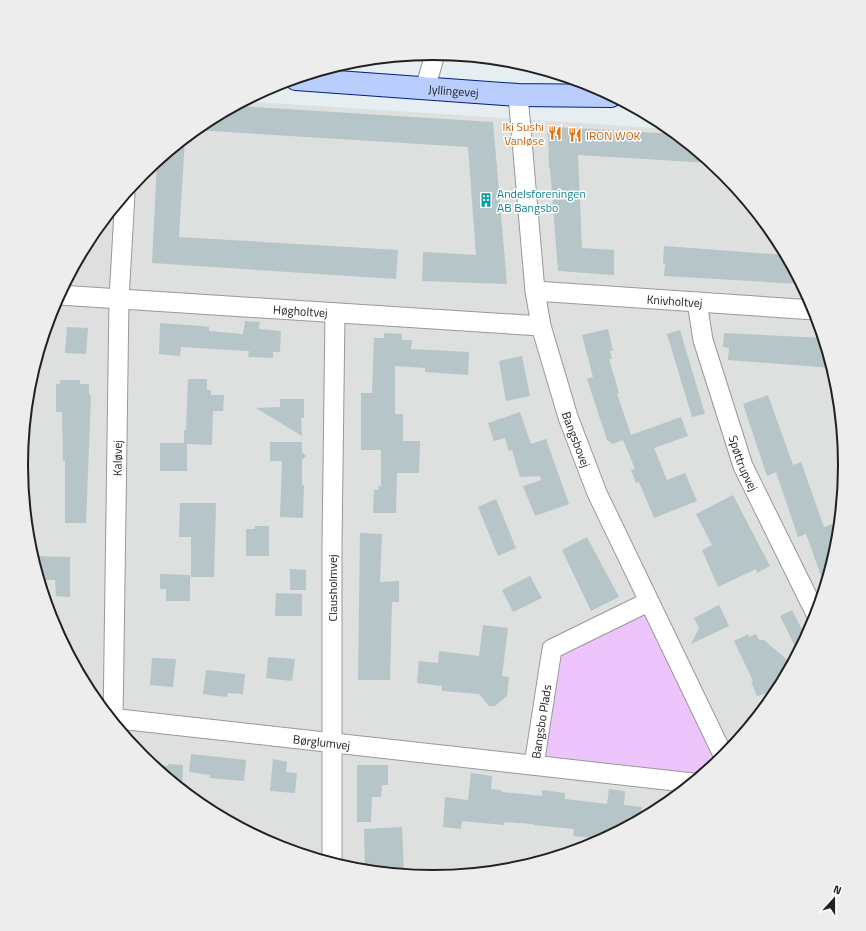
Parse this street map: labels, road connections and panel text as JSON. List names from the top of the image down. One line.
{"streets":{"street":["Jyllingevej","Knivholtvej","Høgholtvej","Bangsbovej","Kaløvej","Spøttrupvej","Clausholmvej","Bangsbo Plads","Børglumvej"]},"crossings":[["Jyllingevej","Bangsbovej"],["Knivholtvej","Bangsbovej"],["Knivholtvej","Spøttrupvej"],["Høgholtvej","Bangsbovej"],["Høgholtvej","Kaløvej"],["Høgholtvej","Clausholmvej"],["Bangsbovej","Bangsbo Plads"],["Clausholmvej","Børglumvej"],["Bangsbo Plads","Børglumvej"]],"places":{"restaurant":["Iki Sushi Vanløse","IRON WOK"],"building":["Andelsforeningen AB Bangsbo"]},"north":"top"}
